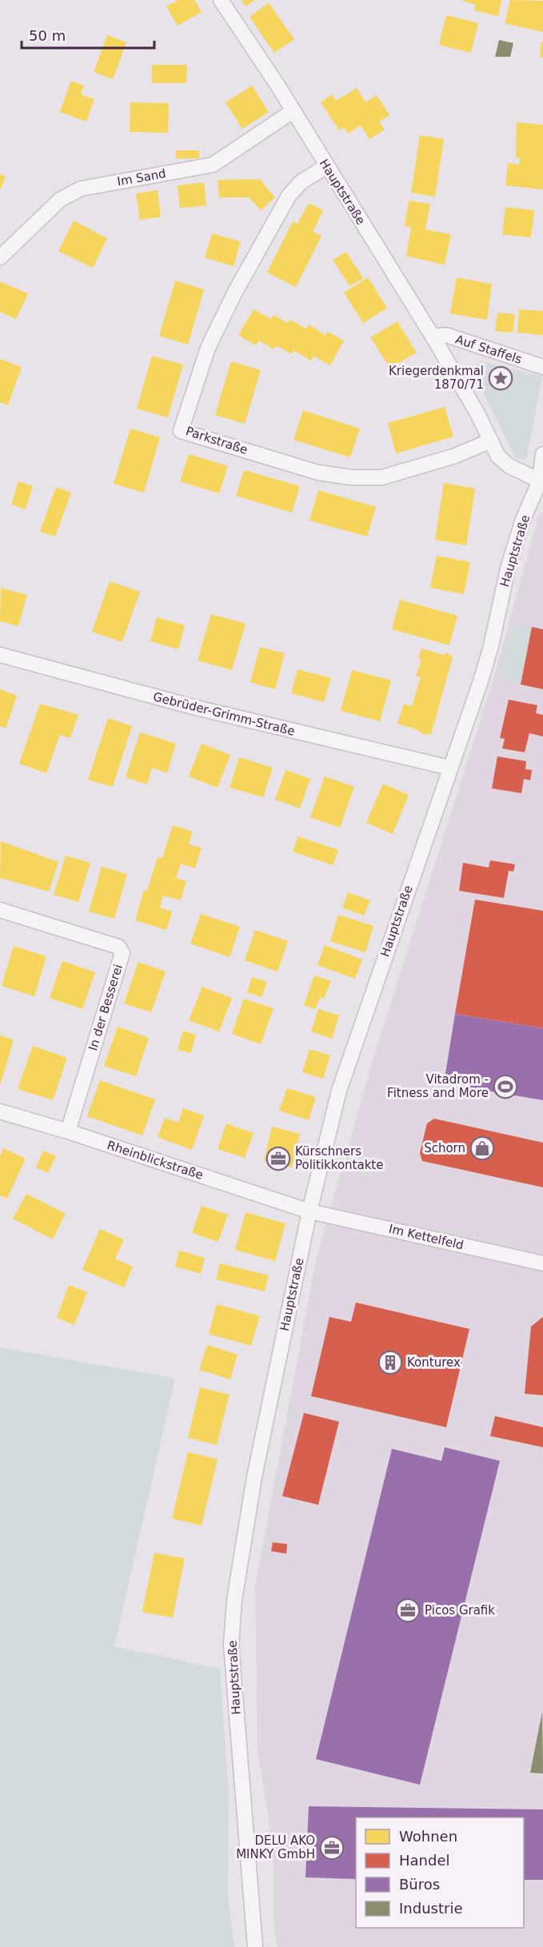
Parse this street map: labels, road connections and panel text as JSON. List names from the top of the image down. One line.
{"streets":{"street":["Im Sand","Hauptstraße","Auf Staffels","Parkstraße","Gebrüder-Grimm-Straße","In der Besserei","Rheinblickstraße","Im Kettelfeld"]},"crossings":[["Im Sand","Hauptstraße"],["Hauptstraße","Auf Staffels"],["Hauptstraße","Parkstraße"],["Hauptstraße","Gebrüder-Grimm-Straße"],["Hauptstraße","Rheinblickstraße"],["Hauptstraße","Im Kettelfeld"],["In der Besserei","Rheinblickstraße"],["Rheinblickstraße","Im Kettelfeld"]],"places":{"place":["Kriegerdenkmal 1870/71"],"sports":["Vitadrom - Fitness and More"],"shop":["Schorn"],"office":["Kürschners Politikkontakte","Picos Grafik","DELU AKO MINKY GmbH"],"building":["Konturex"]},"legend":["Wohnen","Handel","Büros","Industrie"],"scale_bar":"50 m"}
